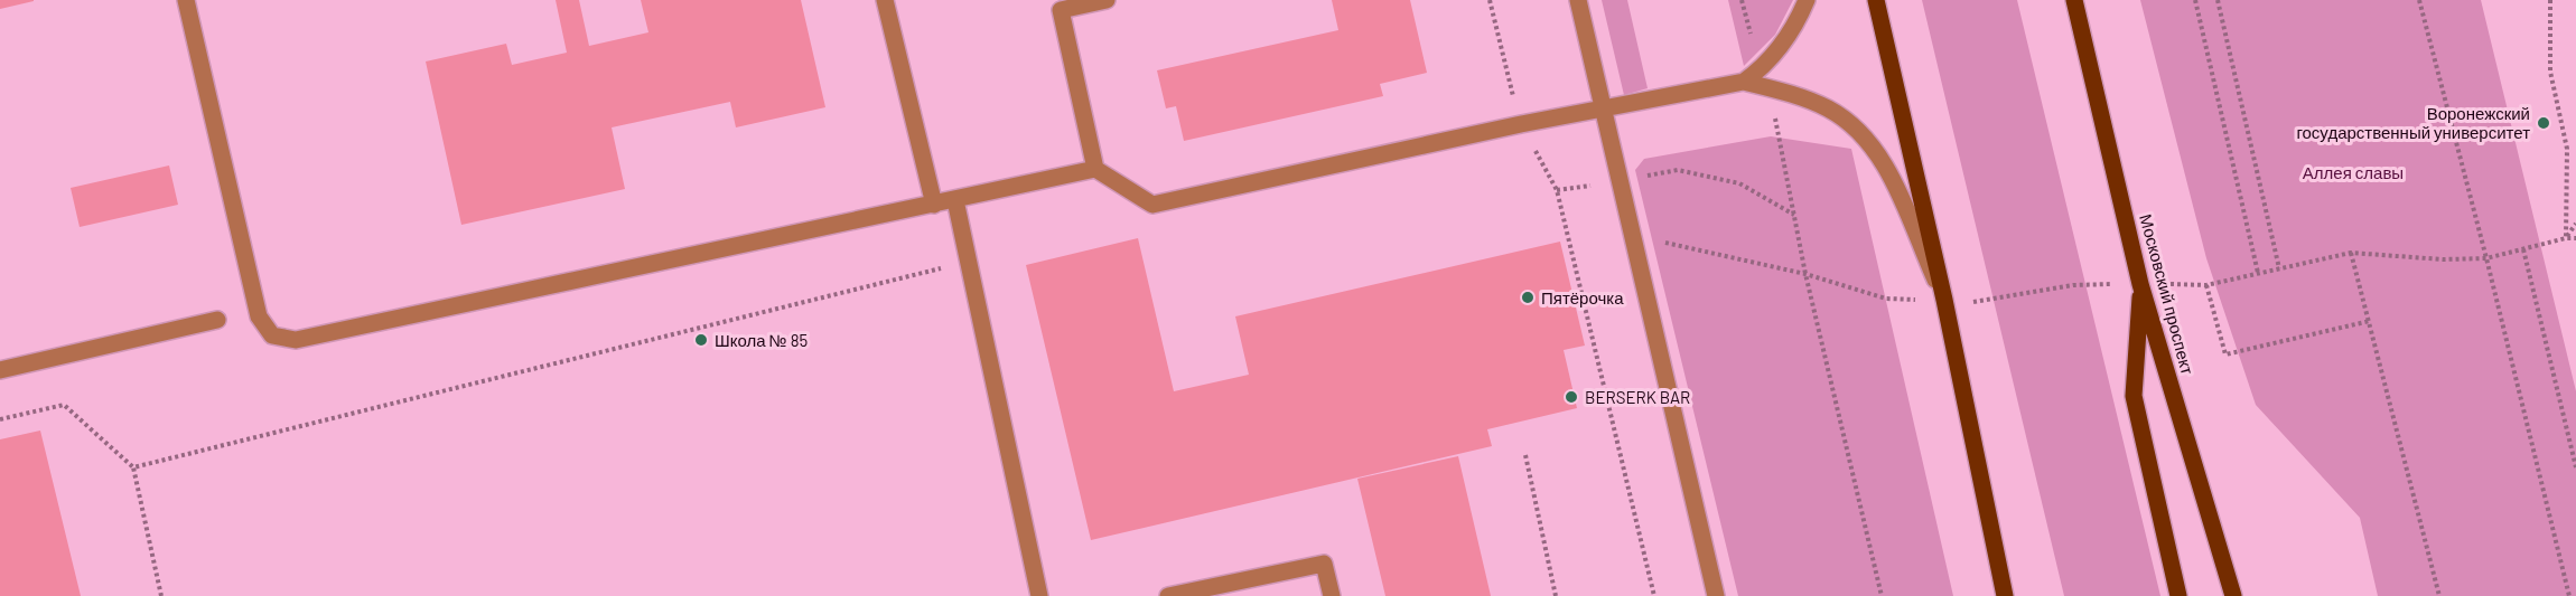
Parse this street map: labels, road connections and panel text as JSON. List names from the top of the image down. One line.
{"streets":{"main road":["Московский проспект"]},"parks":["Аллея славы"],"places":["Воронежский государственный университет","Пятёрочка","Школа № 85","BERSERK BAR"]}
